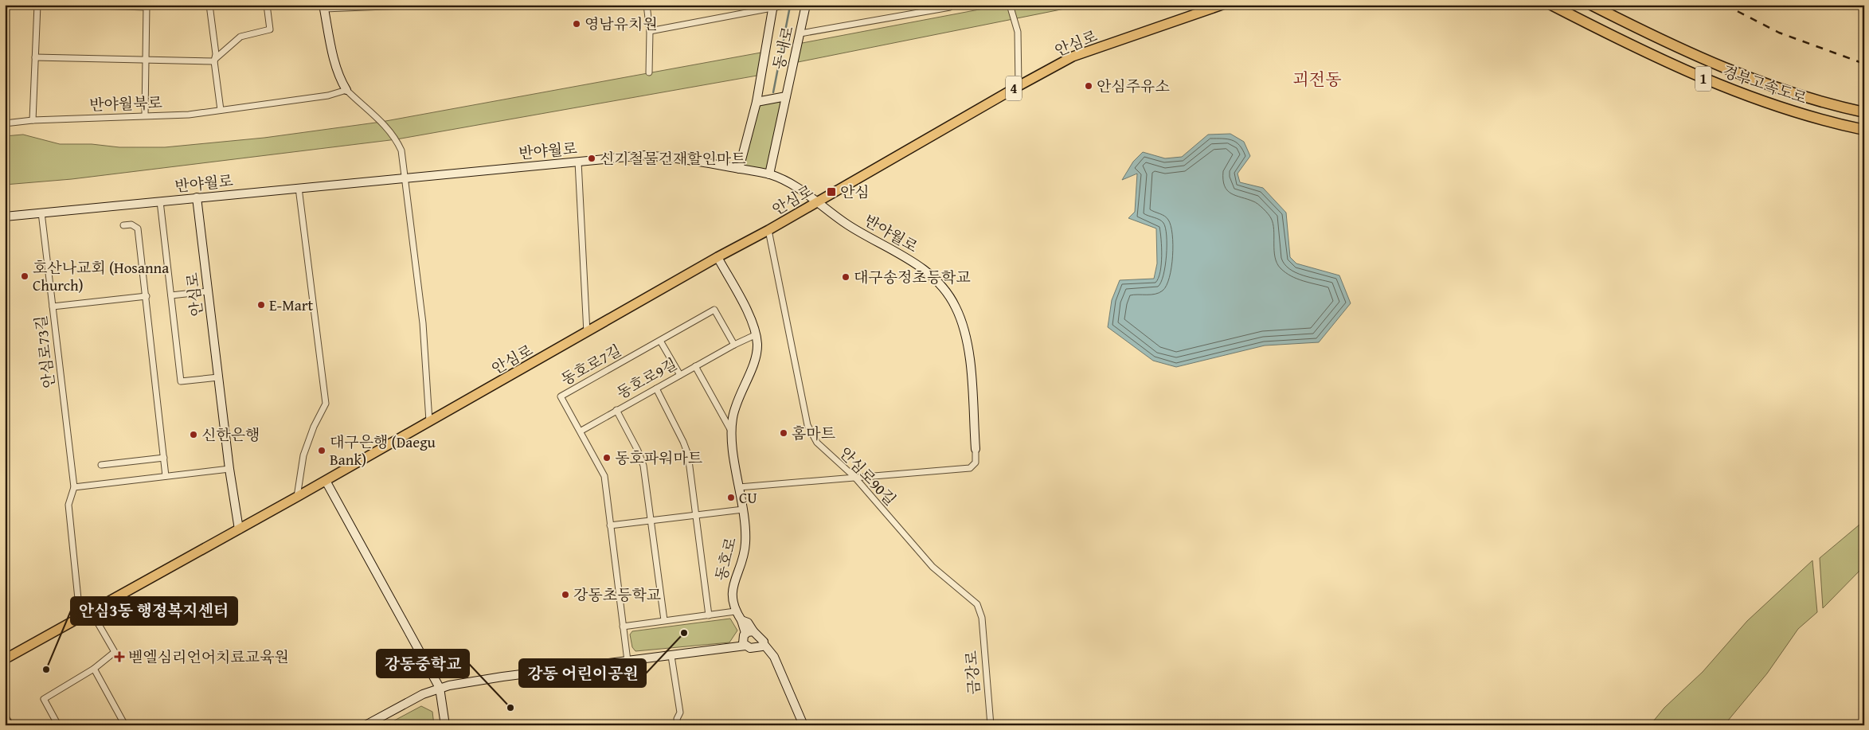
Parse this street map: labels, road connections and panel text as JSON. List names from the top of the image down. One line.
{"streets":{"highway":["1","경부고속도로"],"main road":["안심로","4"],"street":["동내로","반야월북로","반야월로","안심로73길","동호로7길","동호로9길","안심로90길","동호로","금강로"]},"crossings":[["안심로","반야월로"],["안심로","안심로73길"],["안심로","안심로90길"],["안심로","동호로"],["동내로","반야월로"],["반야월로","안심로73길"],["동호로7길","동호로9길"],["동호로9길","동호로"],["안심로90길","금강로"]],"districts":["괴전동"],"places":{"other":["영남유치원","안심주유소","신기철물건재할인마트","호산나교회 (Hosanna Church)","대구송정초등학교","E-Mart","홈마트","신한은행","대구은행 (Daegu Bank)","동호파워마트","CU","강동초등학교","강동 어린이공원","안심3동 행정복지센터","강동중학교"],"transit":["안심"],"health":["벧엘심리언어치료교육원"]}}
